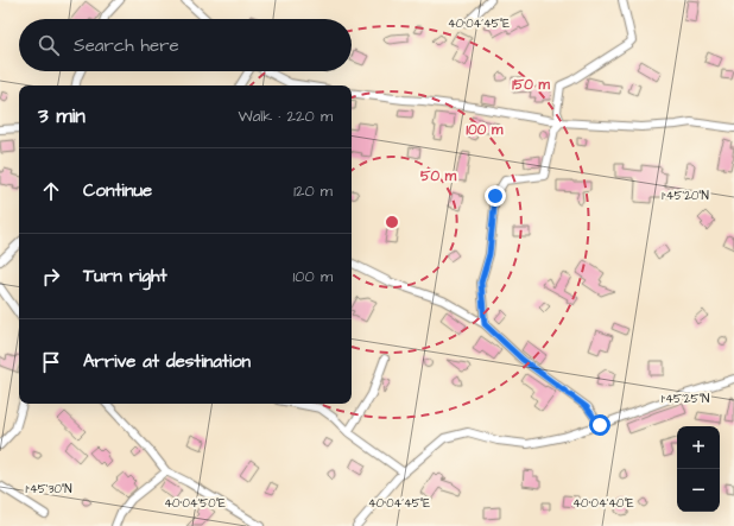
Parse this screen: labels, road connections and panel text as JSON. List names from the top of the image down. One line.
{"page":{"search":"Search here","heading":["3 min","Walk · 220 m"],"list":[["Continue","120 m"],["Turn right","100 m"],"Arrive at destination"],"map_buttons":["+","−"]},"coordinates":["40°04'45\"E","1°45'20\"N","1°45'25\"N","1°45'30\"N","40°04'50\"E","40°04'40\"E"],"rings":["150 m","100 m","50 m"]}
